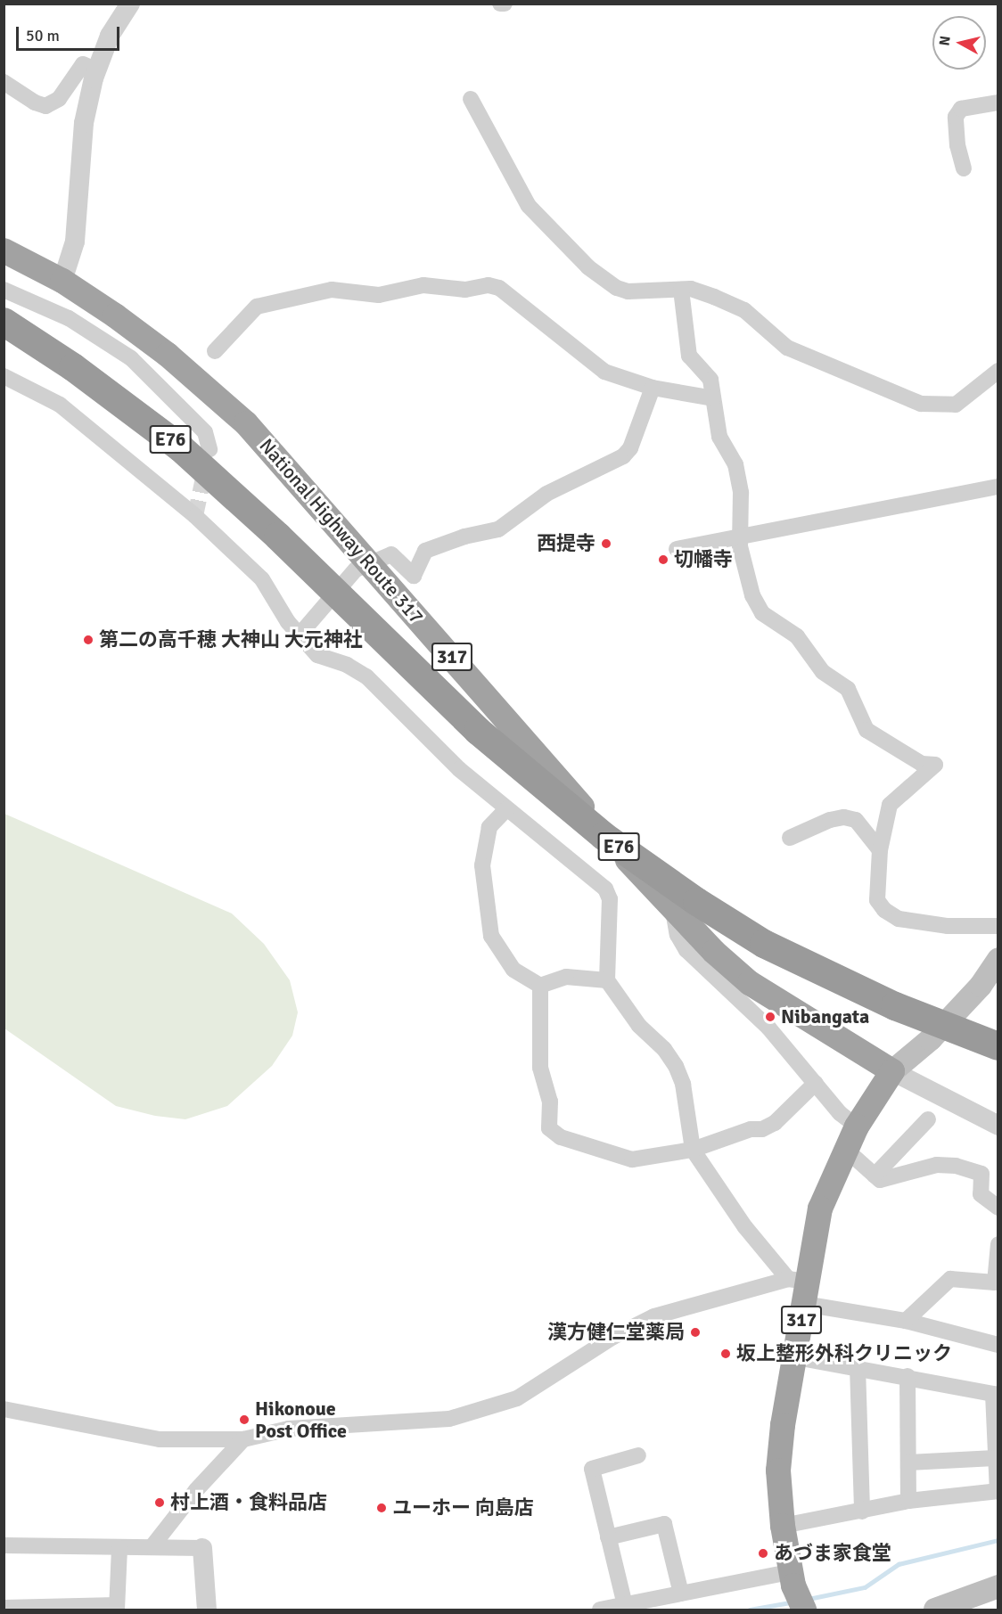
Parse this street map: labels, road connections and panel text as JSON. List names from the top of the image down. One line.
{"streets":{"highway":["E76","National Highway Route 317","317"]},"crossings":[["National Highway Route 317","317"]],"places":["西提寺","切幡寺","第二の高千穂 大神山 大元神社","Nibangata","漢方健仁堂薬局","坂上整形外科クリニック","Hikonoue Post Office","村上酒・食料品店","ユーホー 向島店","あづま家食堂"],"scale_bar":"50 m","north":"left"}
